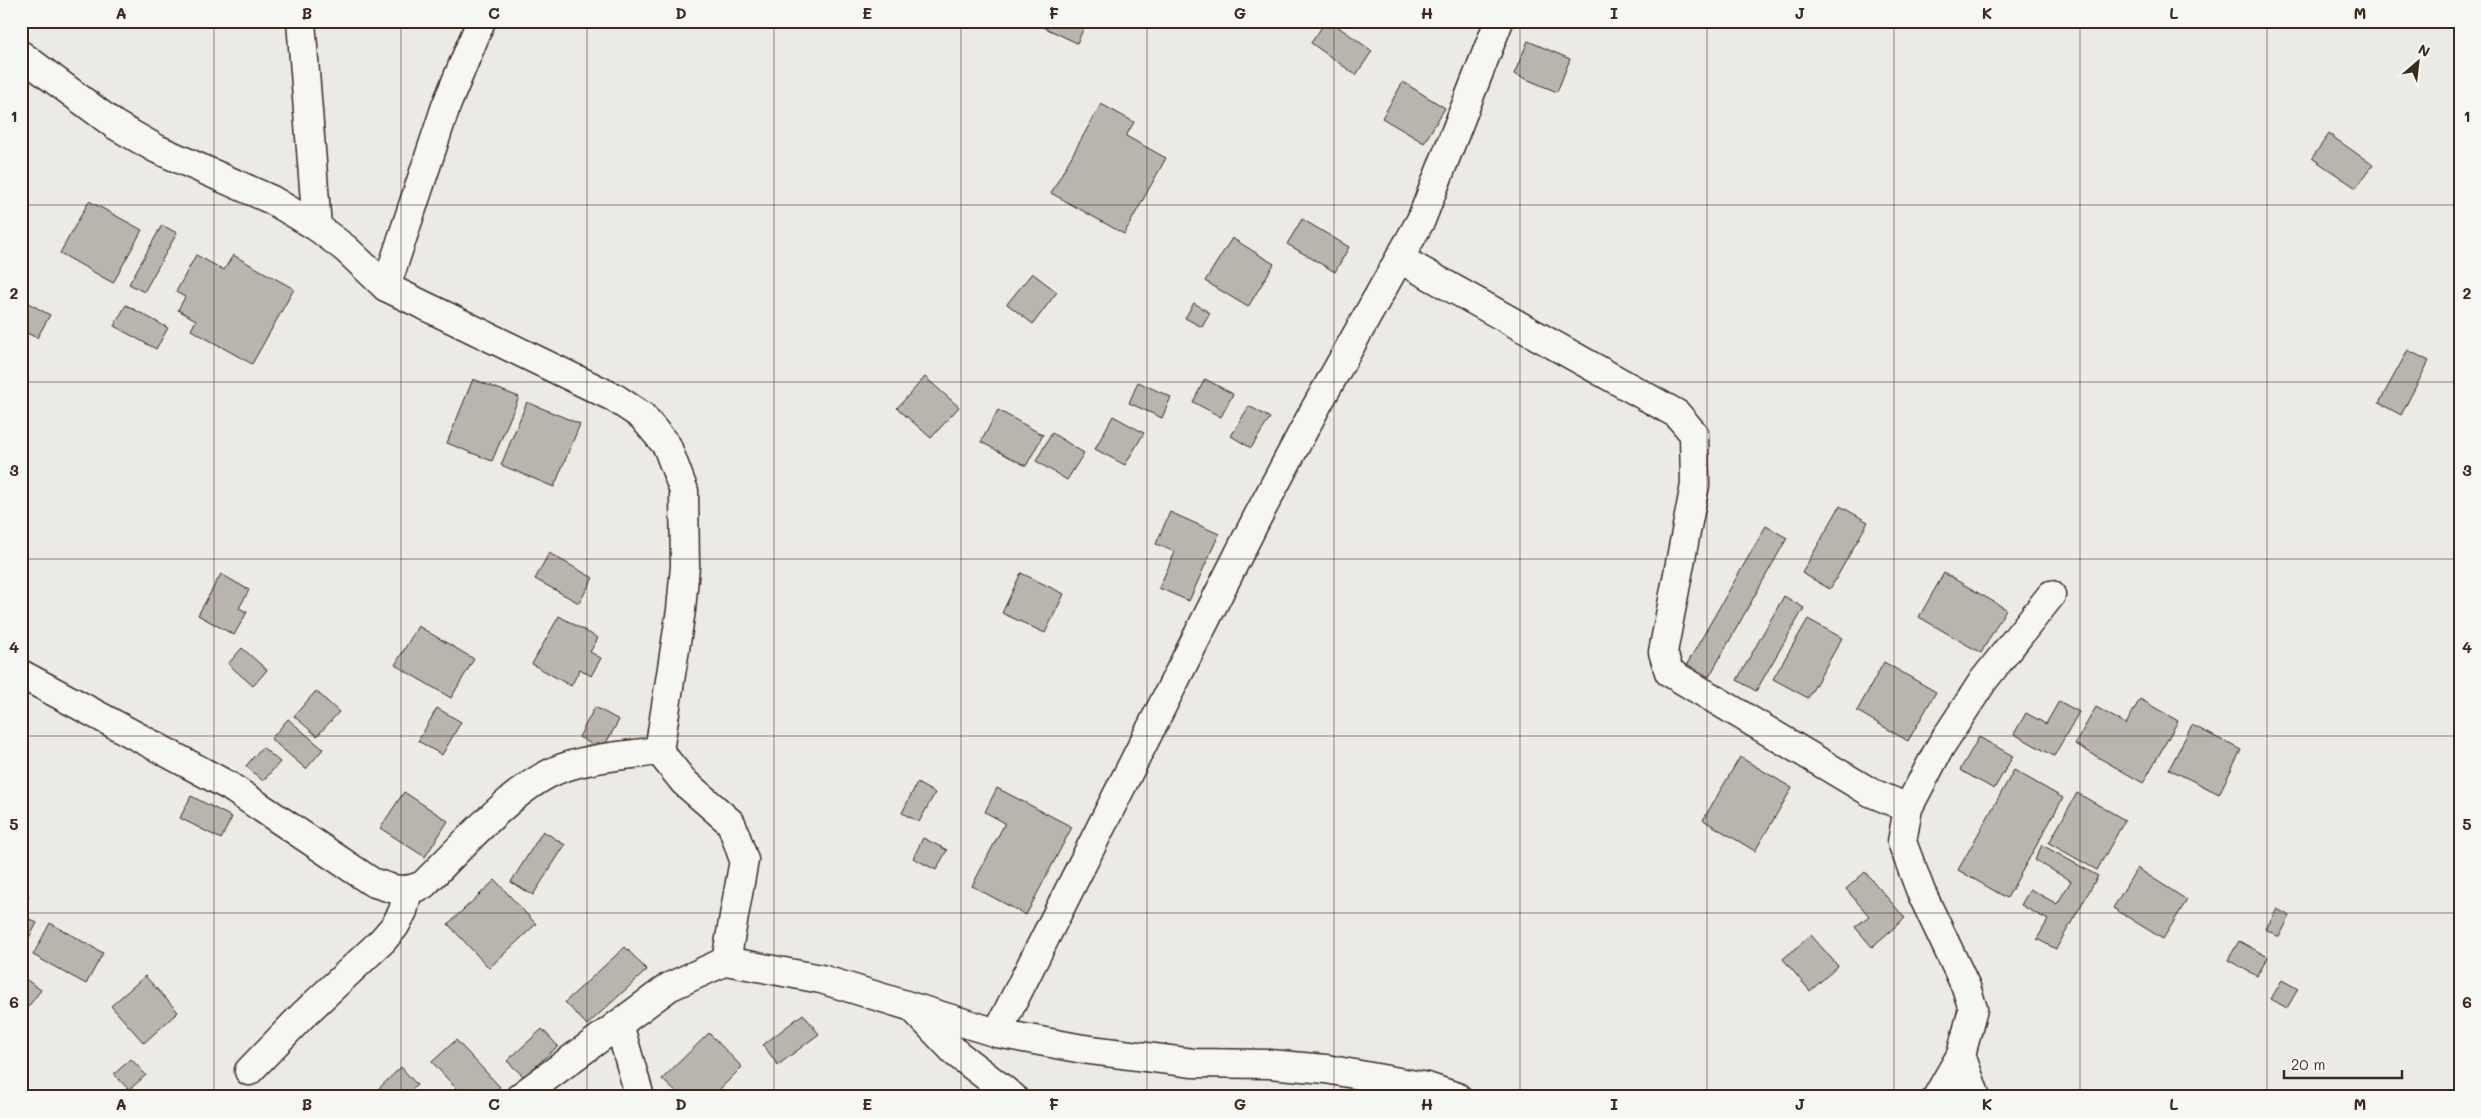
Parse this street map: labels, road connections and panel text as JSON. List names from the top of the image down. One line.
{"scale_bar":"20 m","north":"top right","grid":{"columns":["A","B","C","D","E","F","G","H","I","J","K","L","M"],"rows":["1","2","3","4","5","6"]}}
